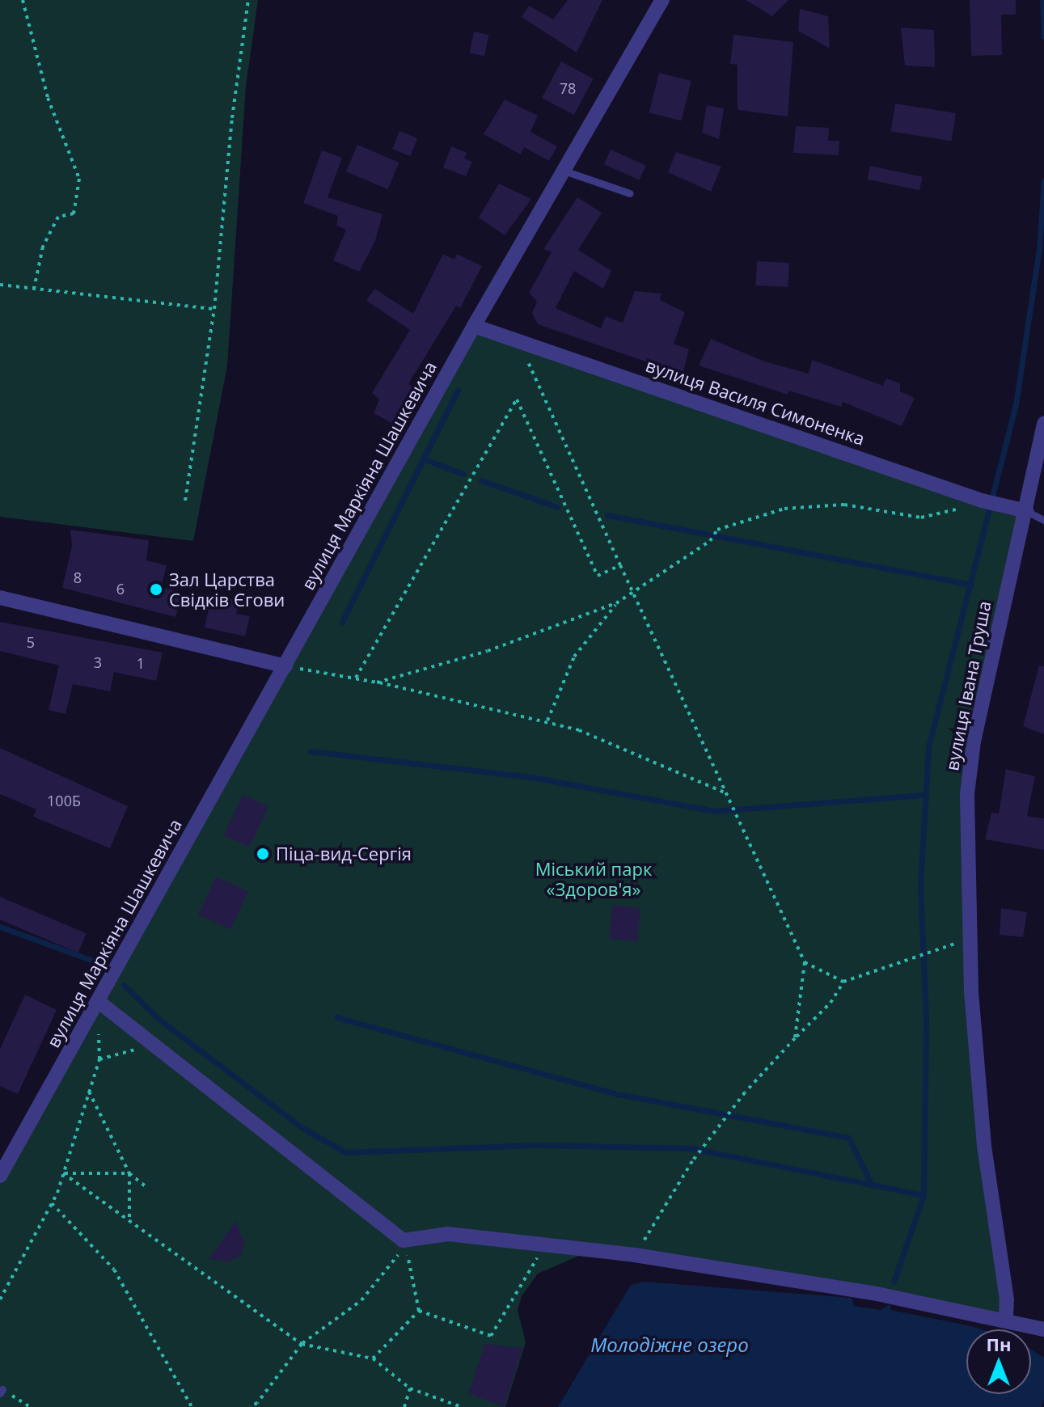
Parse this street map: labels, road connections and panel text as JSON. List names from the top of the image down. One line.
{"streets":{"street":["вулиця Василя Симоненка","вулиця Маркіяна Шашкевича","вулиця Івана Труша"]},"crossings":[["вулиця Василя Симоненка","вулиця Маркіяна Шашкевича"],["вулиця Василя Симоненка","вулиця Івана Труша"]],"water":["Молодіжне озеро"],"parks":["Міський парк «Здоров'я»"],"places":["Зал Царства Свідків Єгови","Піца-вид-Сергія"],"house_numbers":["78","8","6","5","3","1","100Б"],"north":"top"}
